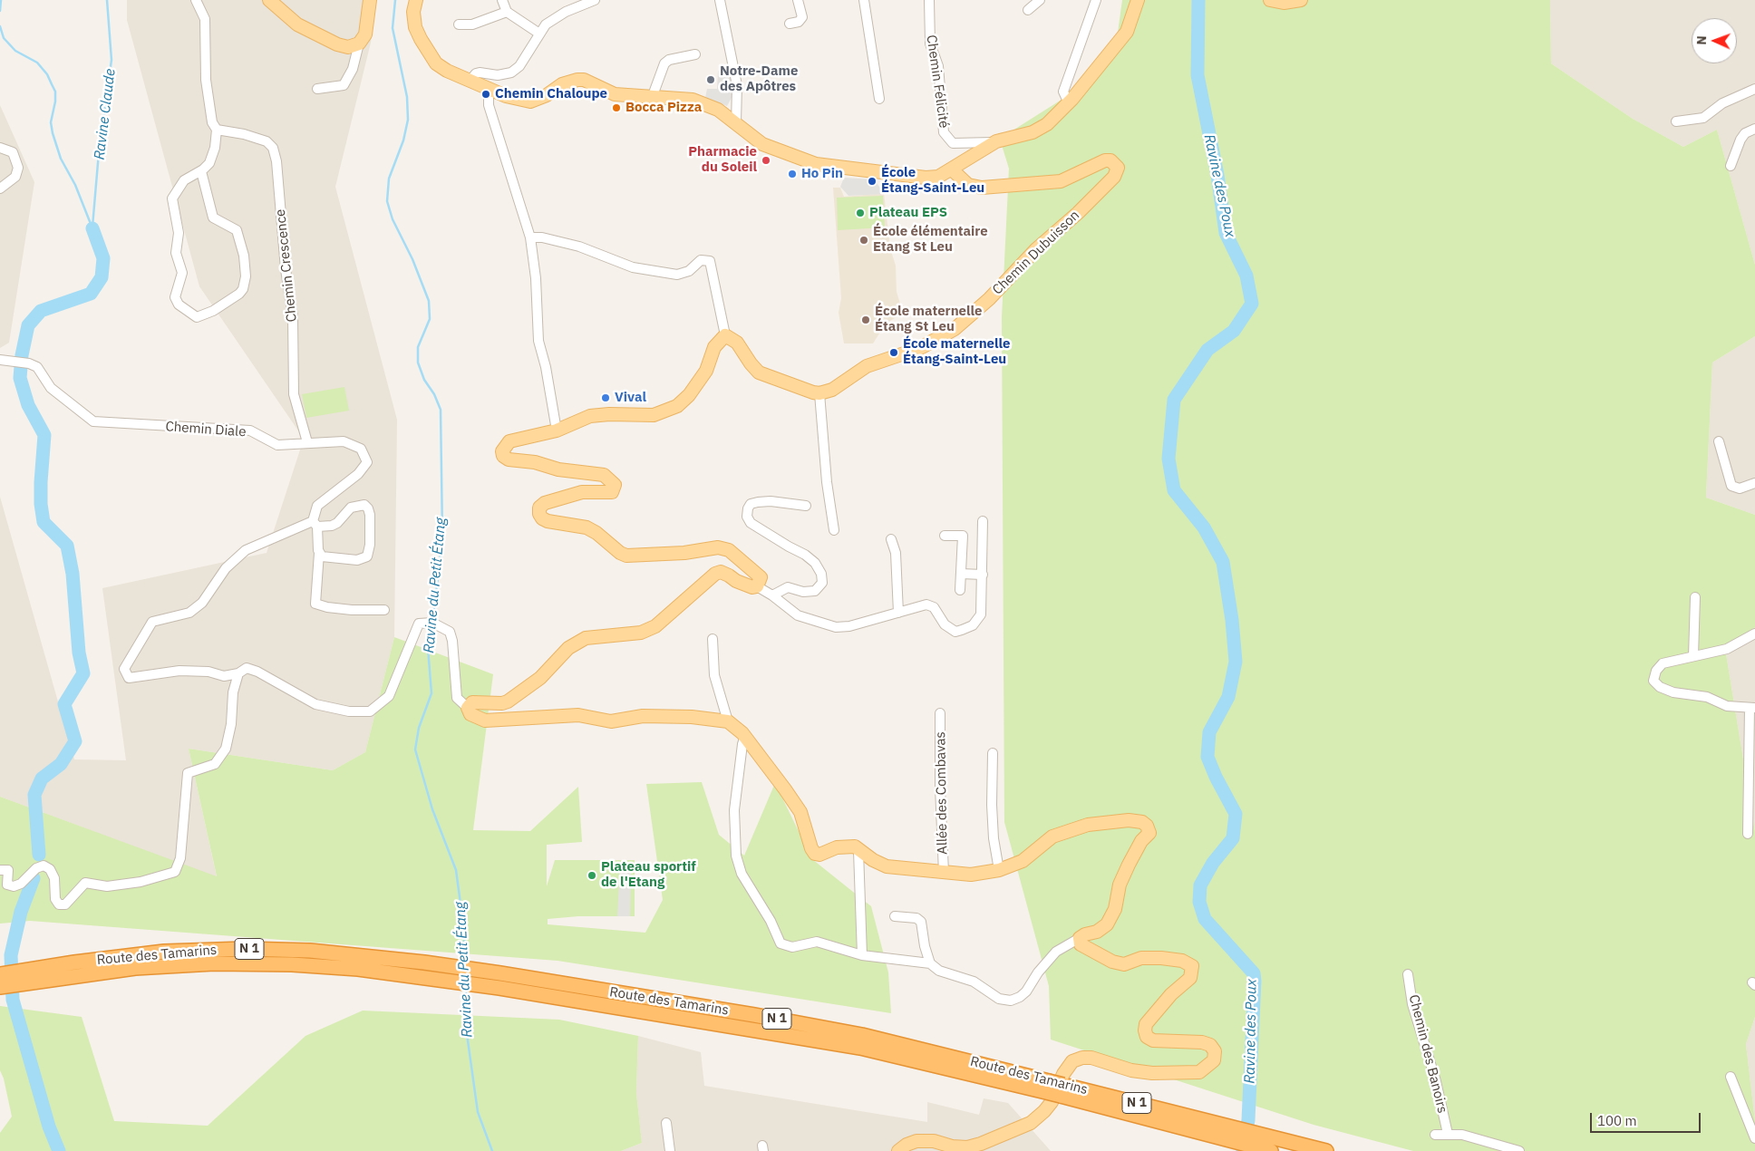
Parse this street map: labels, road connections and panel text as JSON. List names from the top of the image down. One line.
{"streets":{"highway":["N 1","Route des Tamarins"],"main road":["Chemin Dubuisson"],"street":["Chemin Félicité","Chemin Crescence","Chemin Diale","Allée des Combavas","Chemin des Banoirs"]},"crossings":[["Chemin Crescence","Chemin Diale"]],"water":["Ravine Claude","Ravine des Poux","Ravine du Petit Étang"],"places":["Notre-Dame des Apôtres","Chemin Chaloupe","Bocca Pizza","Pharmacie du Soleil","Ho Pin","École Étang-Saint-Leu","Plateau EPS","École élémentaire Etang St Leu","École maternelle Étang St Leu","École maternelle Étang-Saint-Leu","Vival","Plateau sportif de l'Etang"],"scale_bar":"100 m","north":"left"}
